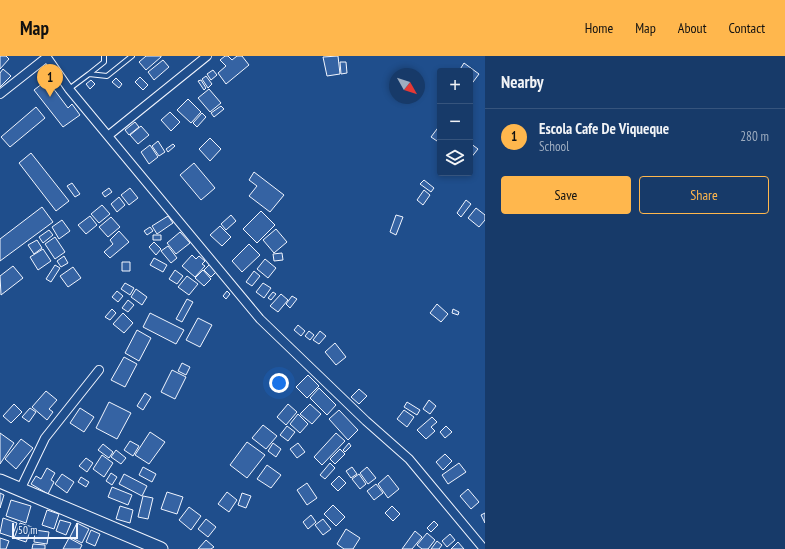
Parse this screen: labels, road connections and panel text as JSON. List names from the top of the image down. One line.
{"scale_bar":"50 m","north":"bottom right","page":{"header":"Map","nav":["Home","Map","About","Contact"],"heading":"Nearby","pins":"1","map_buttons":["+","−"],"list":[{"mark":"1","name":"Escola Cafe De Viqueque","note":"School","value":"280 m"}],"buttons":["Save","Share"],"scale":"50 m"}}
